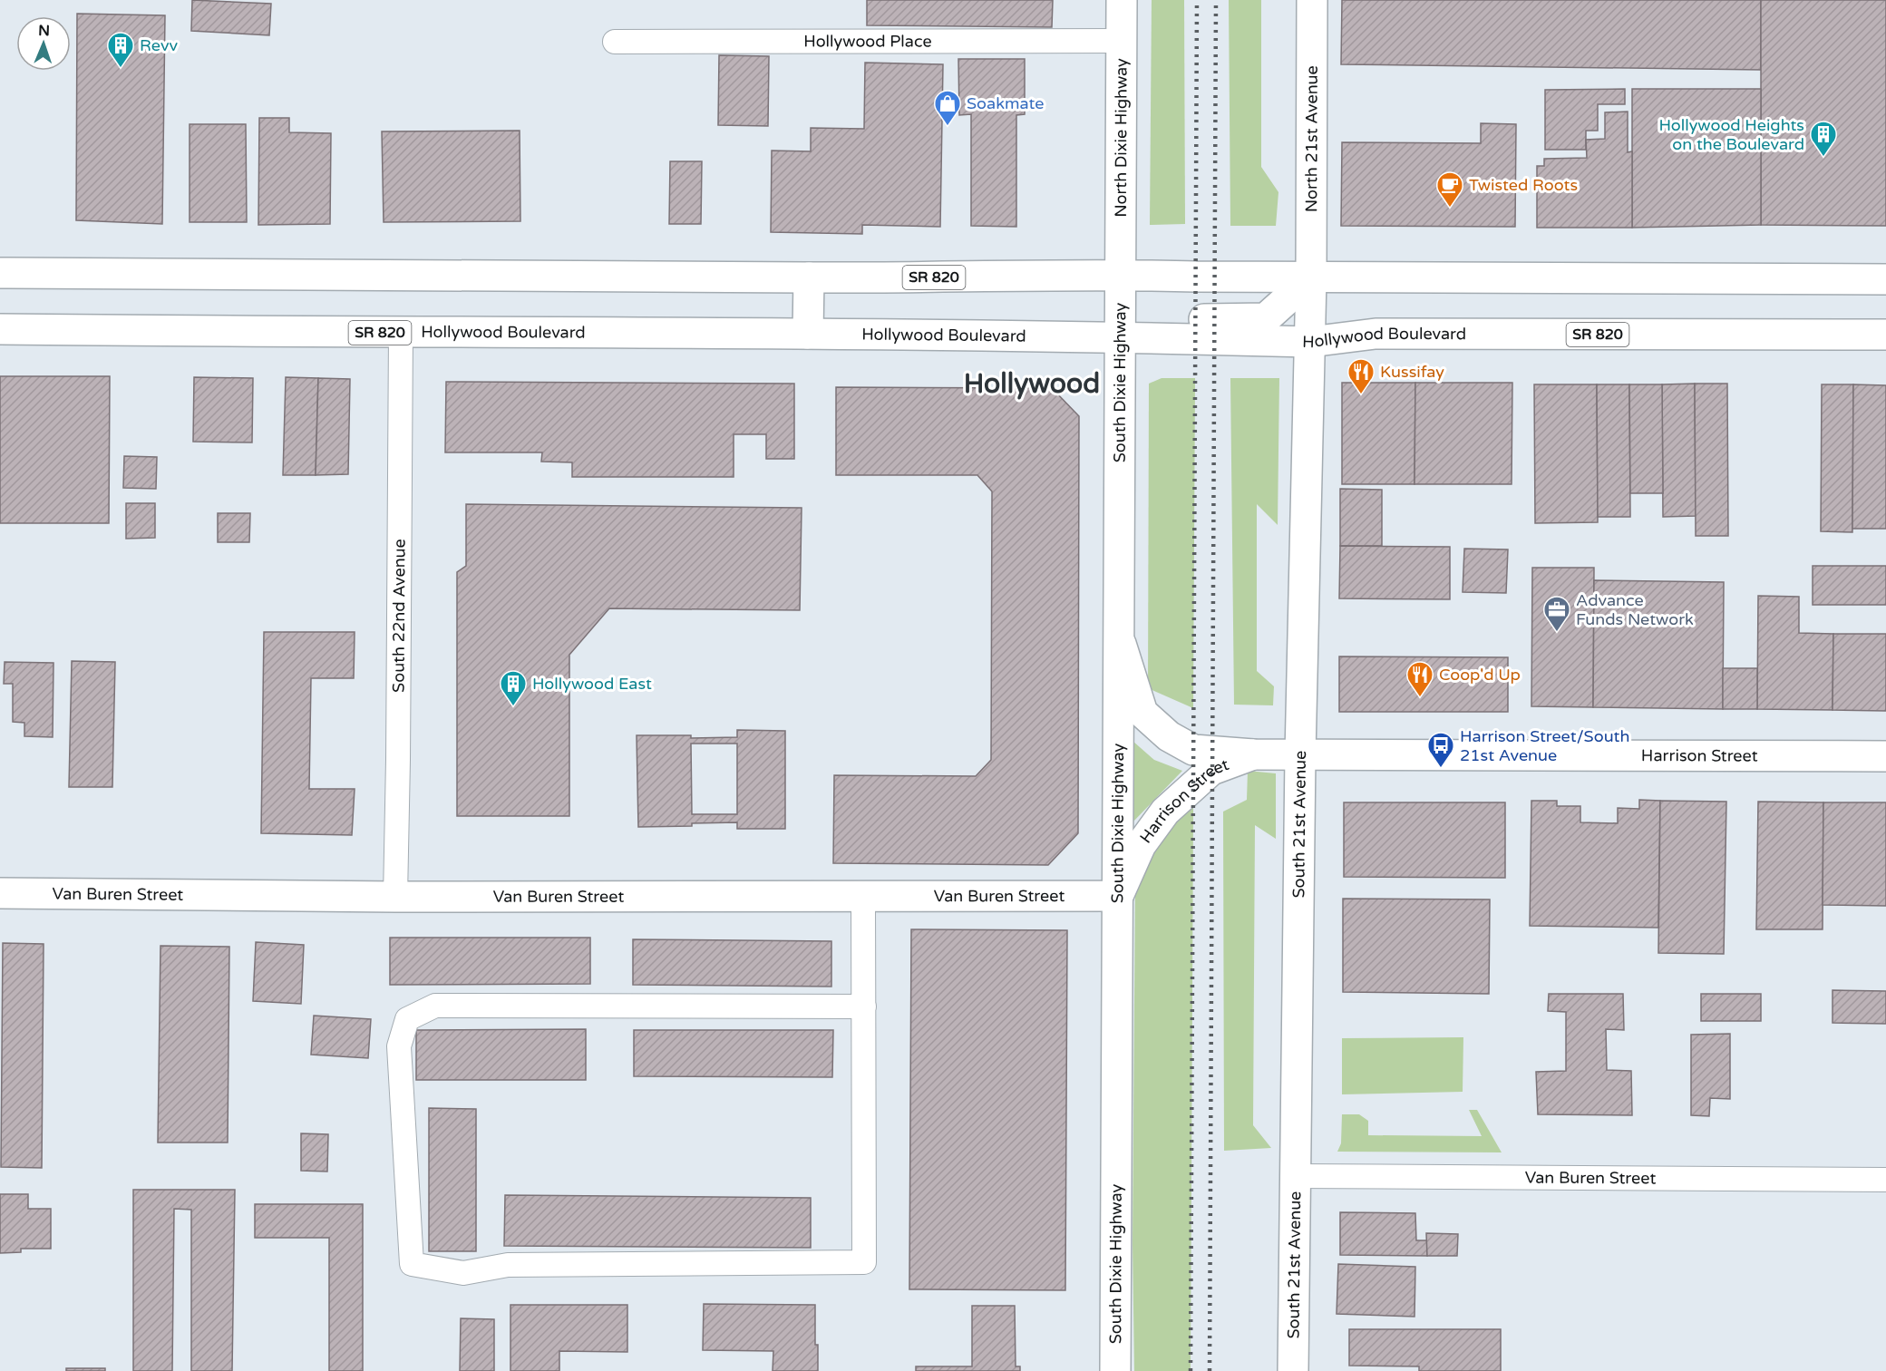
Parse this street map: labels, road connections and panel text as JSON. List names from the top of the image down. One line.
{"streets":{"main road":["North Dixie Highway","North 21st Avenue","SR 820","Hollywood Boulevard","South Dixie Highway","Harrison Street","South 21st Avenue","Van Buren Street"],"street":["Hollywood Place","South 22nd Avenue"]},"crossings":[["Hollywood Place","North Dixie Highway"],["North Dixie Highway","SR 820"],["North Dixie Highway","South Dixie Highway"],["North 21st Avenue","SR 820"],["North 21st Avenue","South 21st Avenue"],["SR 820","South Dixie Highway"],["SR 820","South 21st Avenue"],["Hollywood Boulevard","South Dixie Highway"],["Hollywood Boulevard","South 22nd Avenue"],["Hollywood Boulevard","South 21st Avenue"],["South Dixie Highway","Harrison Street"],["South Dixie Highway","Van Buren Street"],["South 22nd Avenue","Van Buren Street"],["Harrison Street","South 21st Avenue"],["Harrison Street","Van Buren Street"],["South 21st Avenue","Van Buren Street"]],"districts":["Hollywood"],"places":{"building":["Revv","Hollywood Heights on the Boulevard","Hollywood East"],"shop":["Soakmate"],"cafe":["Twisted Roots"],"restaurant":["Kussifay","Coop'd Up"],"office":["Advance Funds Network"],"bus stop":["Harrison Street/South 21st Avenue"]},"north":"top"}
